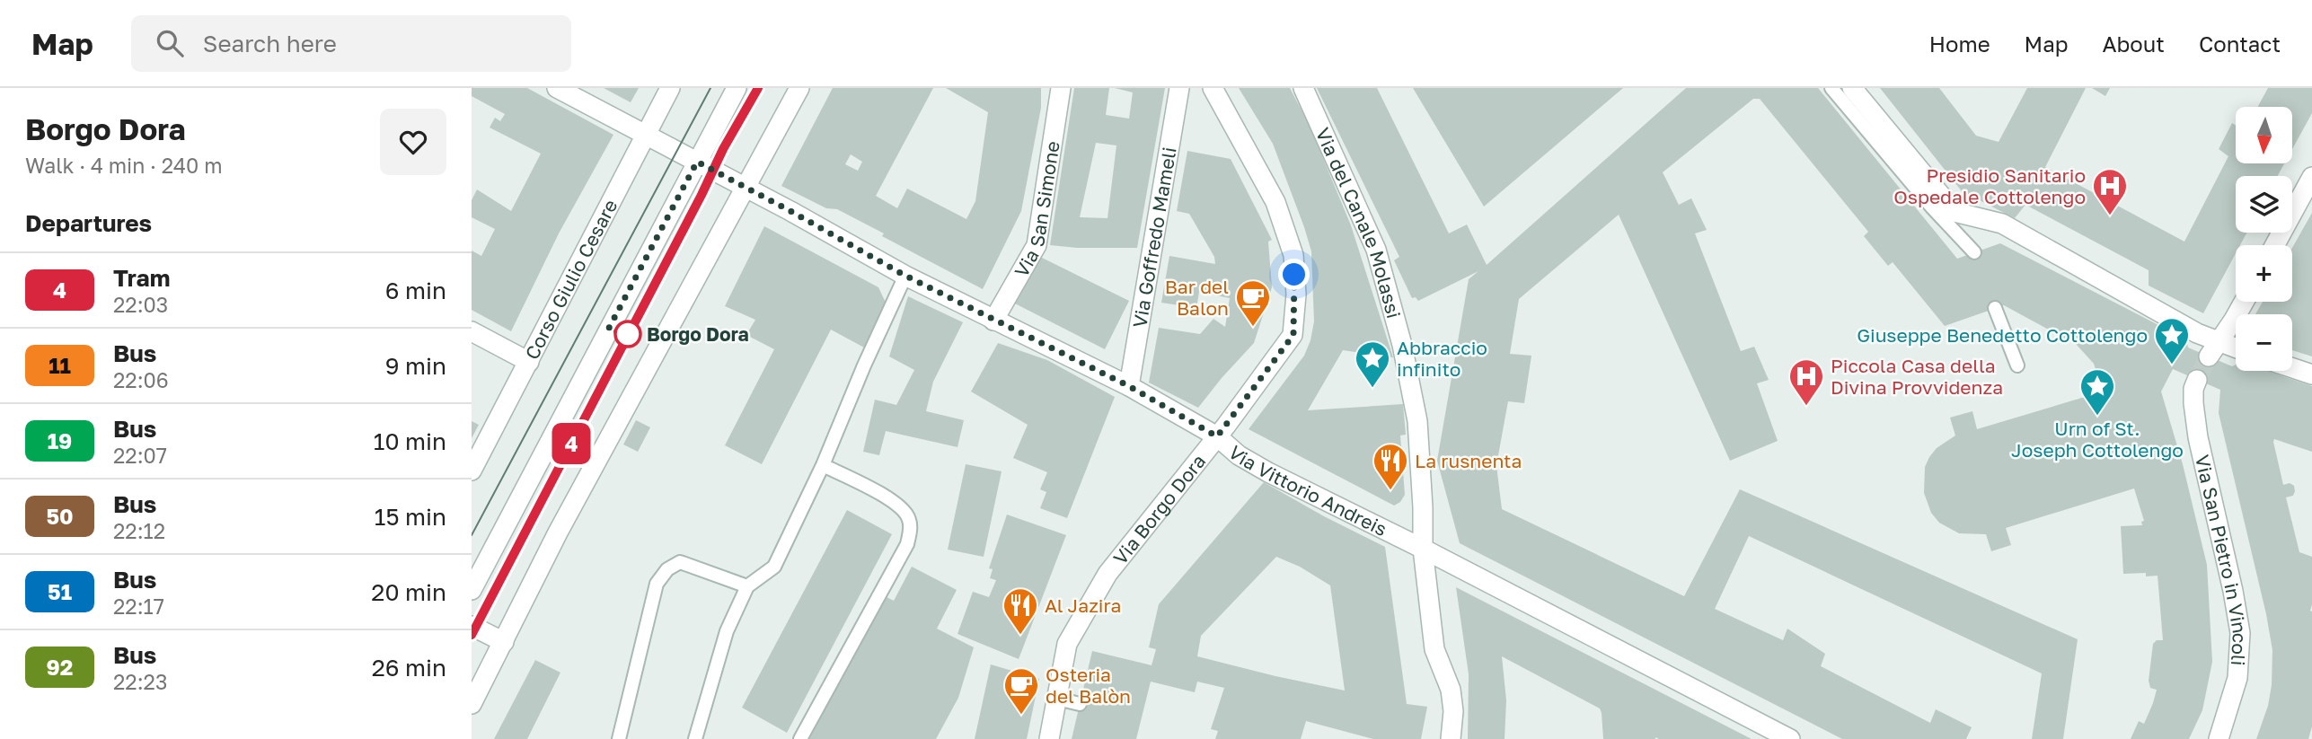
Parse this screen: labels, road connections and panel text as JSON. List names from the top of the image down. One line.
{"streets":{"street":["Via San Simone","Via del Canale Molassi","Via Goffredo Mameli","Corso Giulio Cesare","Via Vittorio Andreis","Via Borgo Dora","Via San Pietro in Vincoli"]},"crossings":[["Via San Simone","Via Vittorio Andreis"],["Via del Canale Molassi","Via Vittorio Andreis"],["Via Goffredo Mameli","Via Vittorio Andreis"],["Corso Giulio Cesare","Via Vittorio Andreis"],["Via Vittorio Andreis","Via Borgo Dora"]],"places":{"hospital":["Presidio Sanitario Ospedale Cottolengo","Piccola Casa della Divina Provvidenza"],"cafe":["Bar del Balon","Osteria del Balòn"],"other":["Borgo Dora"],"place":["Giuseppe Benedetto Cottolengo","Abbraccio infinito","Urn of St. Joseph Cottolengo"],"restaurant":["La rusnenta","Al Jazira"]},"lines":["tram line 4"],"north":"bottom","page":{"header":"Map","search":"Search here","nav":["Home","Map","About","Contact"],"heading":[["Borgo Dora","Walk · 4 min · 240 m"],"Departures"],"on_map":"4","map_buttons":["+","−"],"list":[{"mark":"4","name":"Tram","note":"22:03","value":"6 min"},{"mark":"11","name":"Bus","note":"22:06","value":"9 min"},{"mark":"19","name":"Bus","note":"22:07","value":"10 min"},{"mark":"50","name":"Bus","note":"22:12","value":"15 min"},{"mark":"51","name":"Bus","note":"22:17","value":"20 min"},{"mark":"92","name":"Bus","note":"22:23","value":"26 min"}]}}
